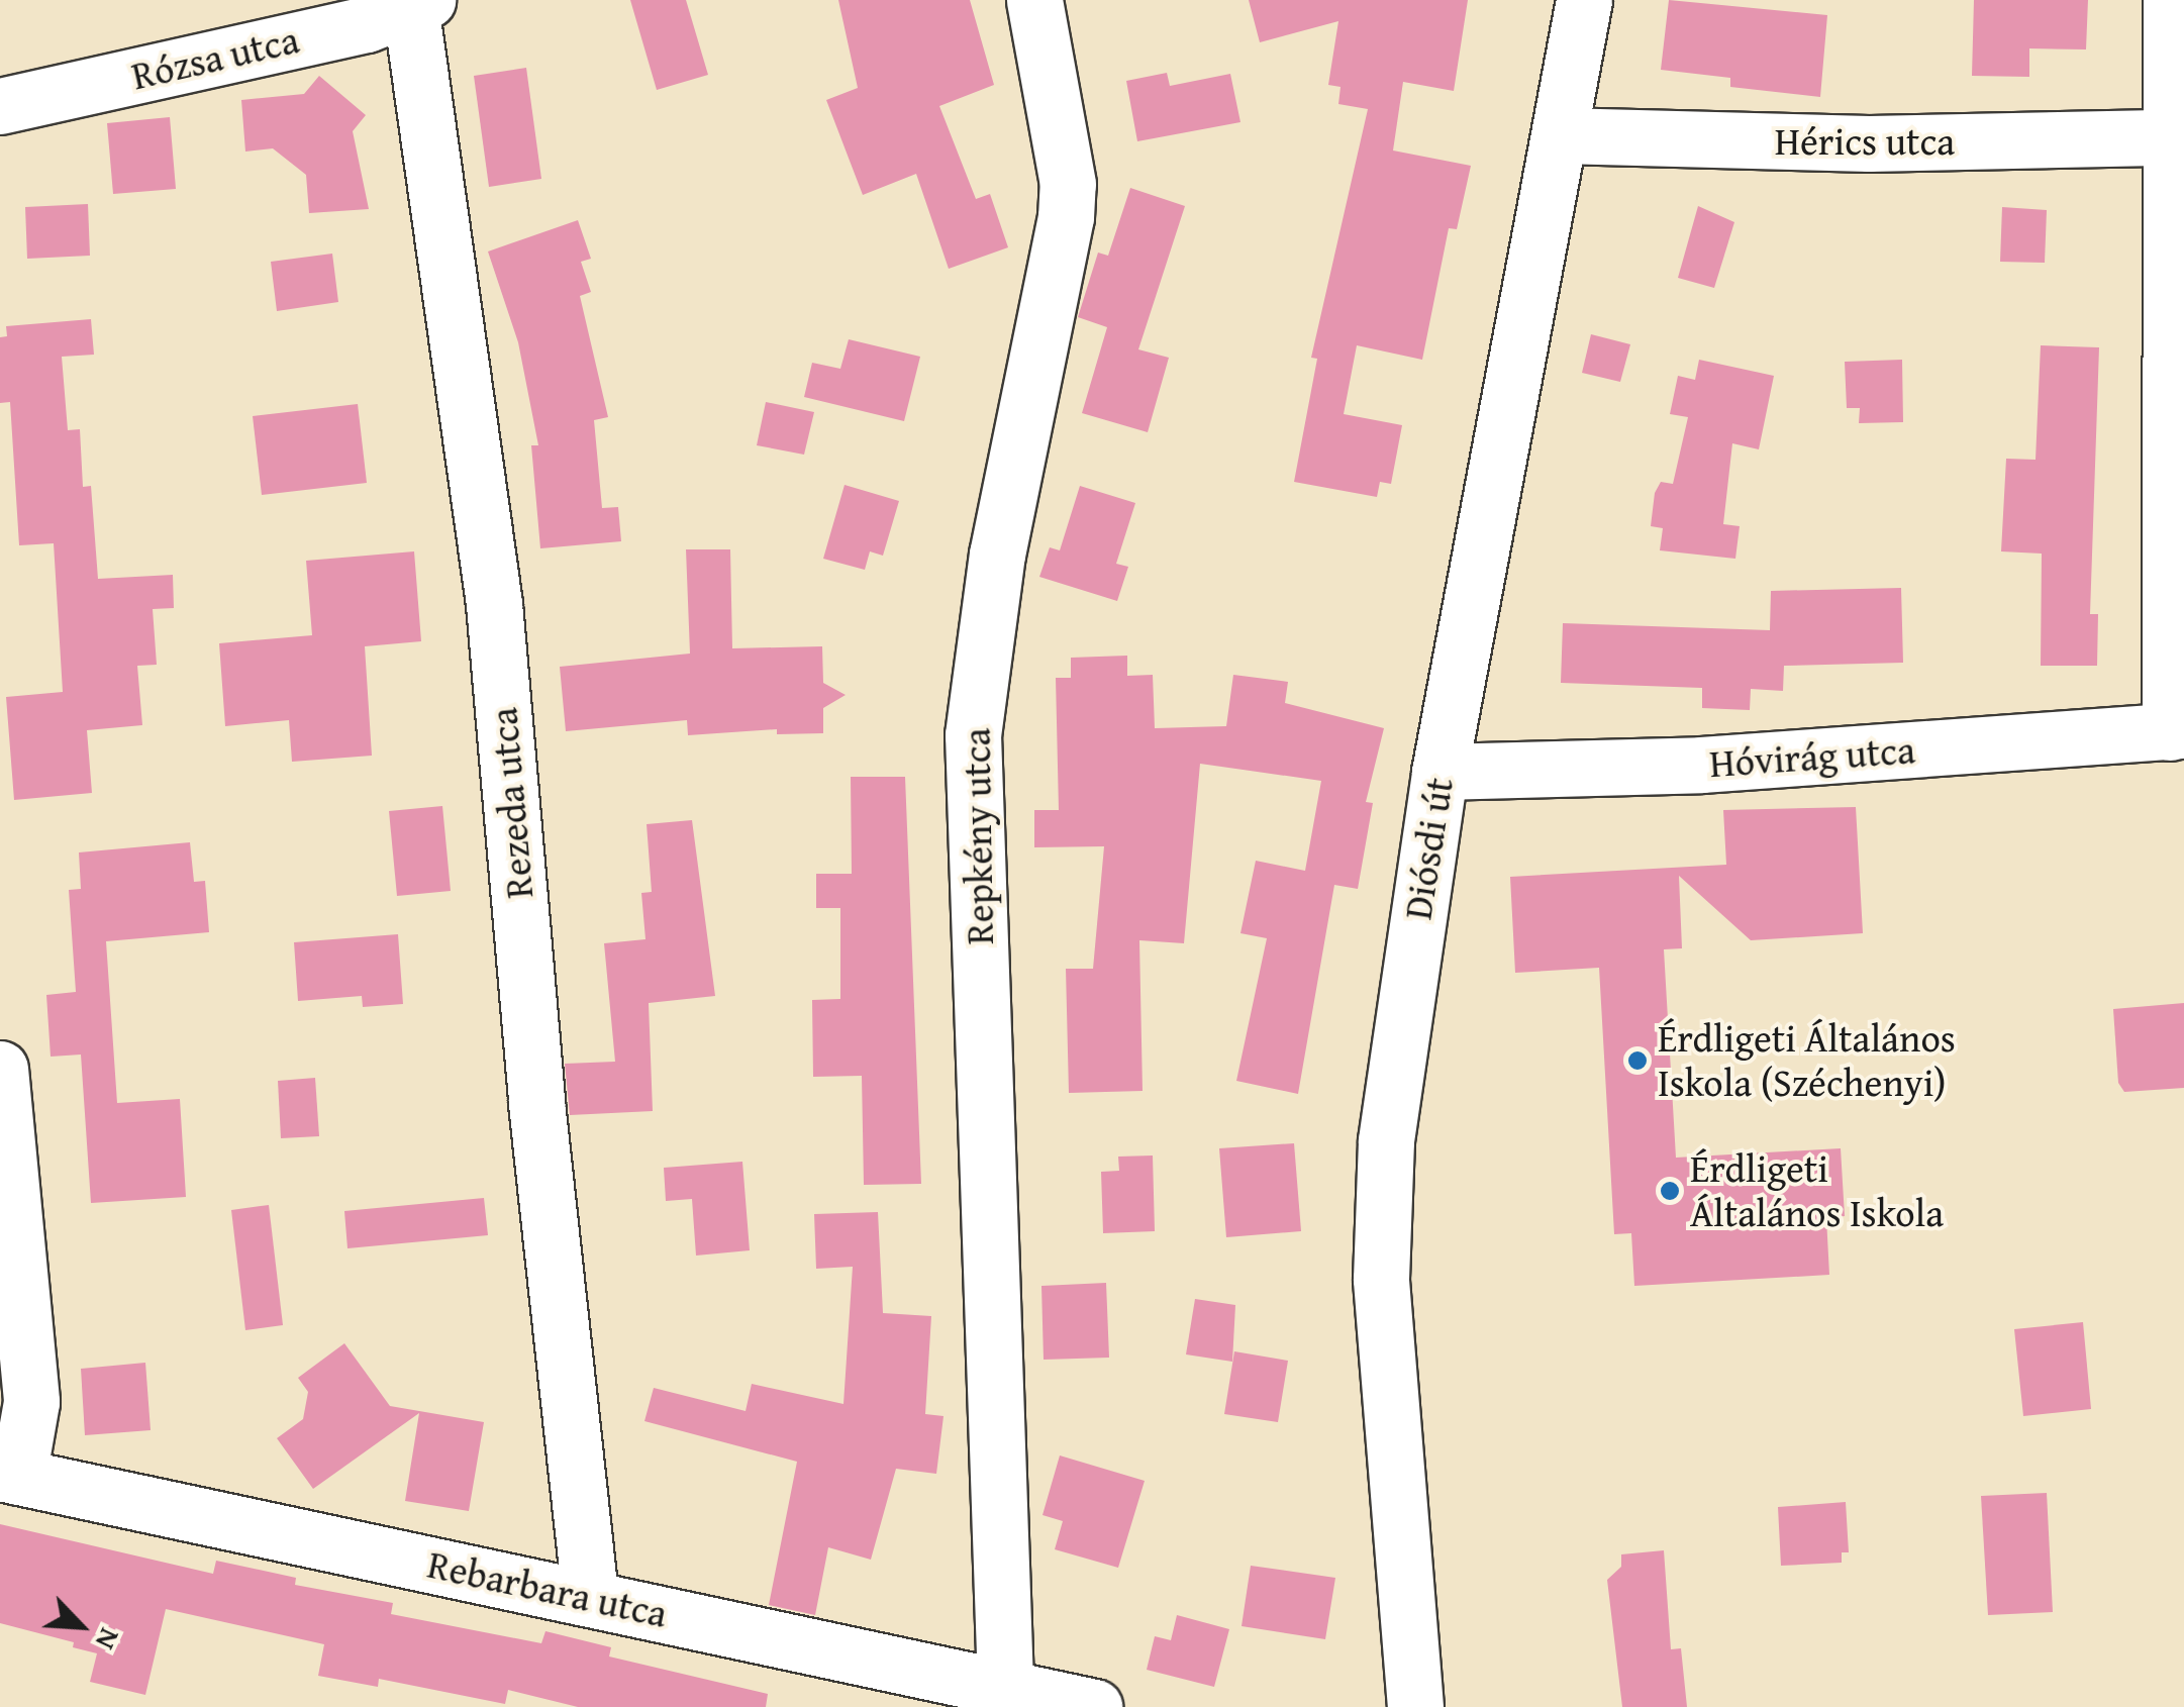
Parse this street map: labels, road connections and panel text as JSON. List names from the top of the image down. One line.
{"streets":{"street":["Rózsa utca","Hérics utca","Hóvirág utca","Rezeda utca","Repkény utca","Diósdi út","Rebarbara utca"]},"crossings":[["Rózsa utca","Rezeda utca"],["Hérics utca","Diósdi út"],["Hóvirág utca","Diósdi út"],["Rezeda utca","Rebarbara utca"],["Repkény utca","Rebarbara utca"]],"places":["Érdligeti Általános Iskola (Széchenyi)","Érdligeti Általános Iskola"],"north":"bottom right"}
